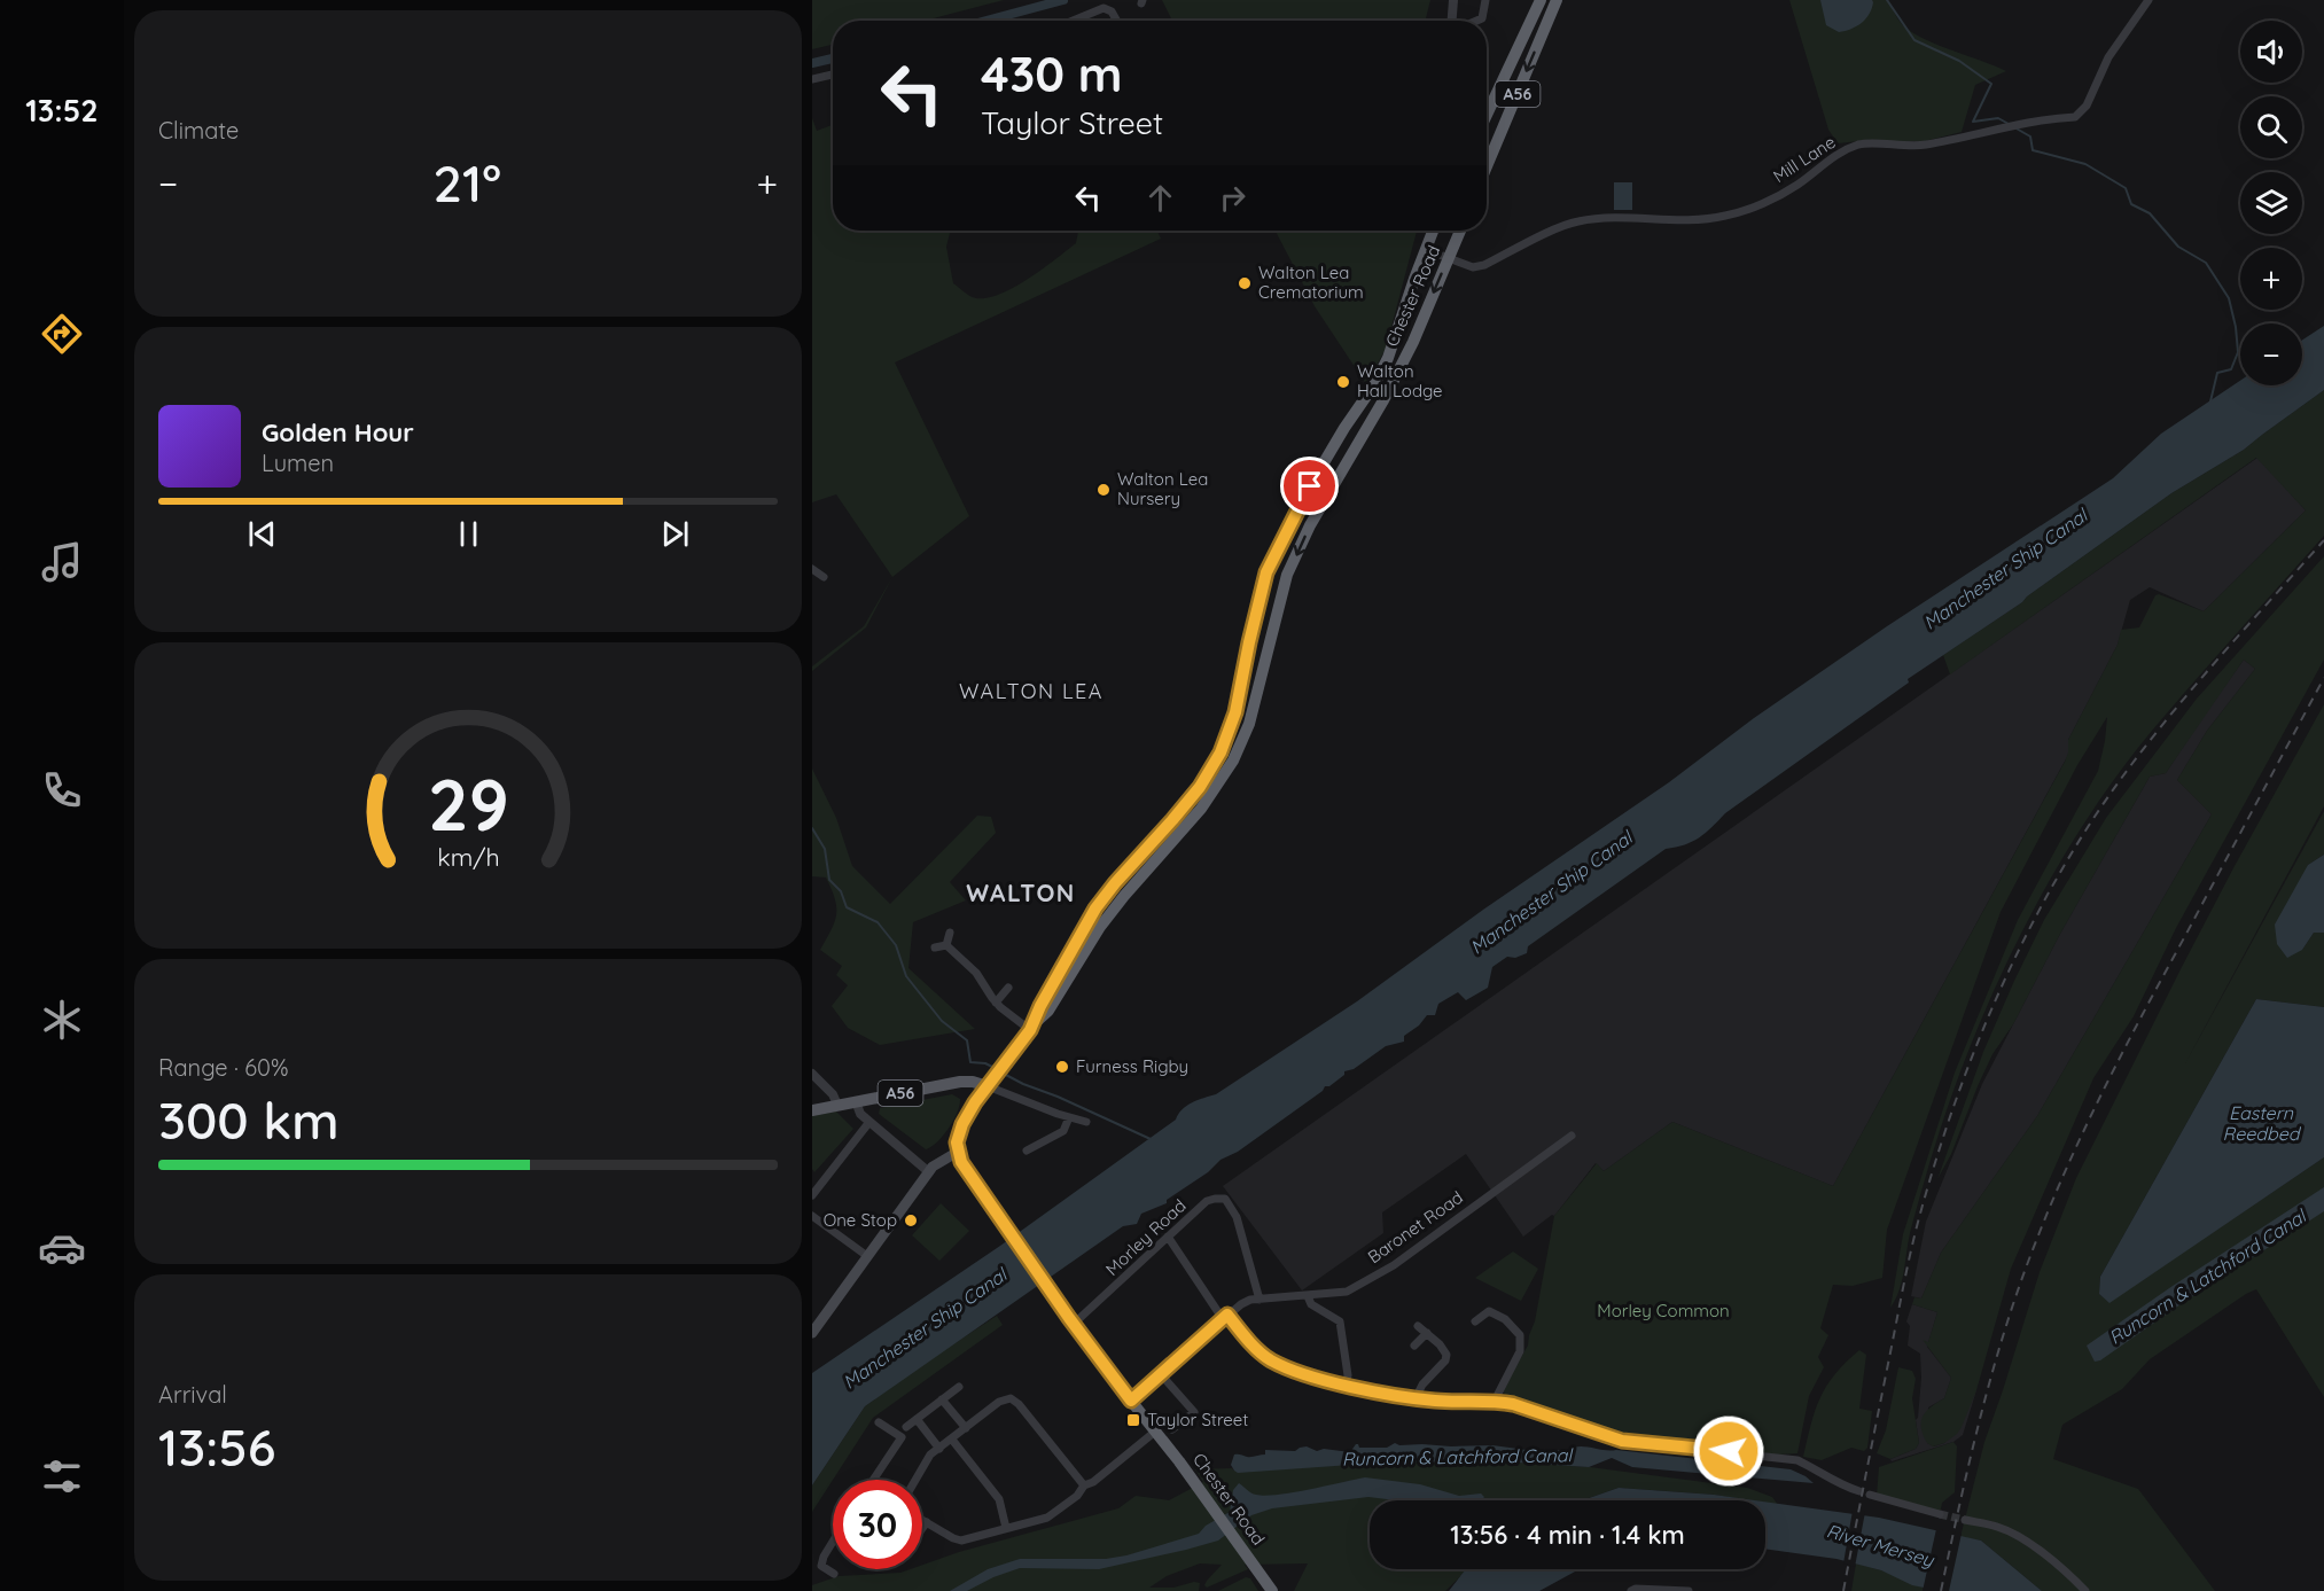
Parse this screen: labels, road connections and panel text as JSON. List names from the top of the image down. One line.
{"streets":{"highway":["A56","Chester Road"],"street":["Mill Lane","Baronet Road","Morley Road"]},"crossings":[["A56","Chester Road"],["Mill Lane","Chester Road"],["Chester Road","Morley Road"],["Baronet Road","Morley Road"]],"districts":["WALTON LEA","WALTON"],"water":["Manchester Ship Canal","Eastern Reedbed","Runcorn & Latchford Canal","River Mersey"],"parks":["Morley Common"],"places":{"other":["Walton Lea Crematorium","Walton Hall Lodge","Walton Lea Nursery","Furness Rigby","One Stop"],"transit":["Taylor Street"]},"page":{"tabs":"13:52","tile":["Climate",["Range · 60%","300 km"],["Arrival","13:56"]],"map_buttons":["+","−"],"turn":["430 m","Taylor Street"],"heat":["−","21°","+"],"song":["Golden Hour","Lumen"],"limit":"30","trip":"13:56 · 4 min · 1.4 km","gauge":["29","km/h"]}}
